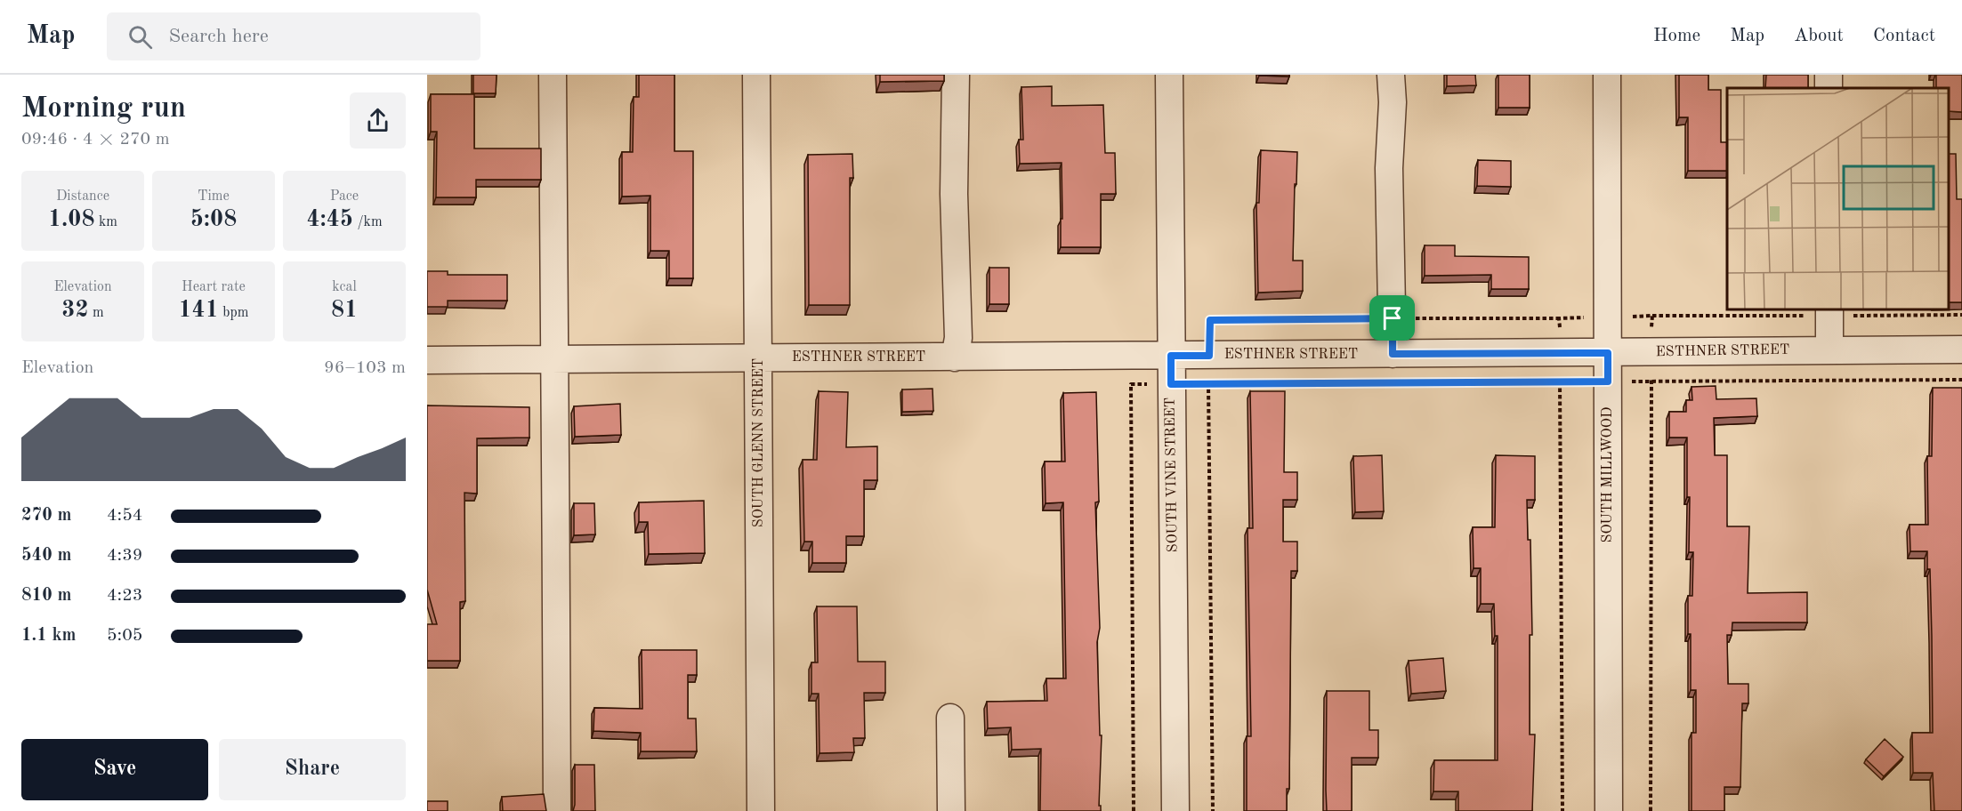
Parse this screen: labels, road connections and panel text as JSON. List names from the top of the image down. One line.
{"streets":{"street":["ESTHNER STREET","SOUTH GLENN STREET","SOUTH VINE STREET","SOUTH MILLWOOD"]},"crossings":[["ESTHNER STREET","SOUTH GLENN STREET"],["ESTHNER STREET","SOUTH VINE STREET"],["ESTHNER STREET","SOUTH MILLWOOD"]],"page":{"header":"Map","search":"Search here","nav":["Home","Map","About","Contact"],"heading":["Morning run","09:46 · 4 × 270 m"],"stats":[["Distance","1.08 km"],["Time","5:08"],["Pace","4:45 /km"],["Elevation","32 m"],["Heart rate","141 bpm"],["kcal","81"]],"chart":["Elevation","96–103 m"],"list":[{"name":"270 m","note":"4:54"},{"name":"540 m","note":"4:39"},{"name":"810 m","note":"4:23"},{"name":"1.1 km","note":"5:05"}],"buttons":["Save","Share"]}}
